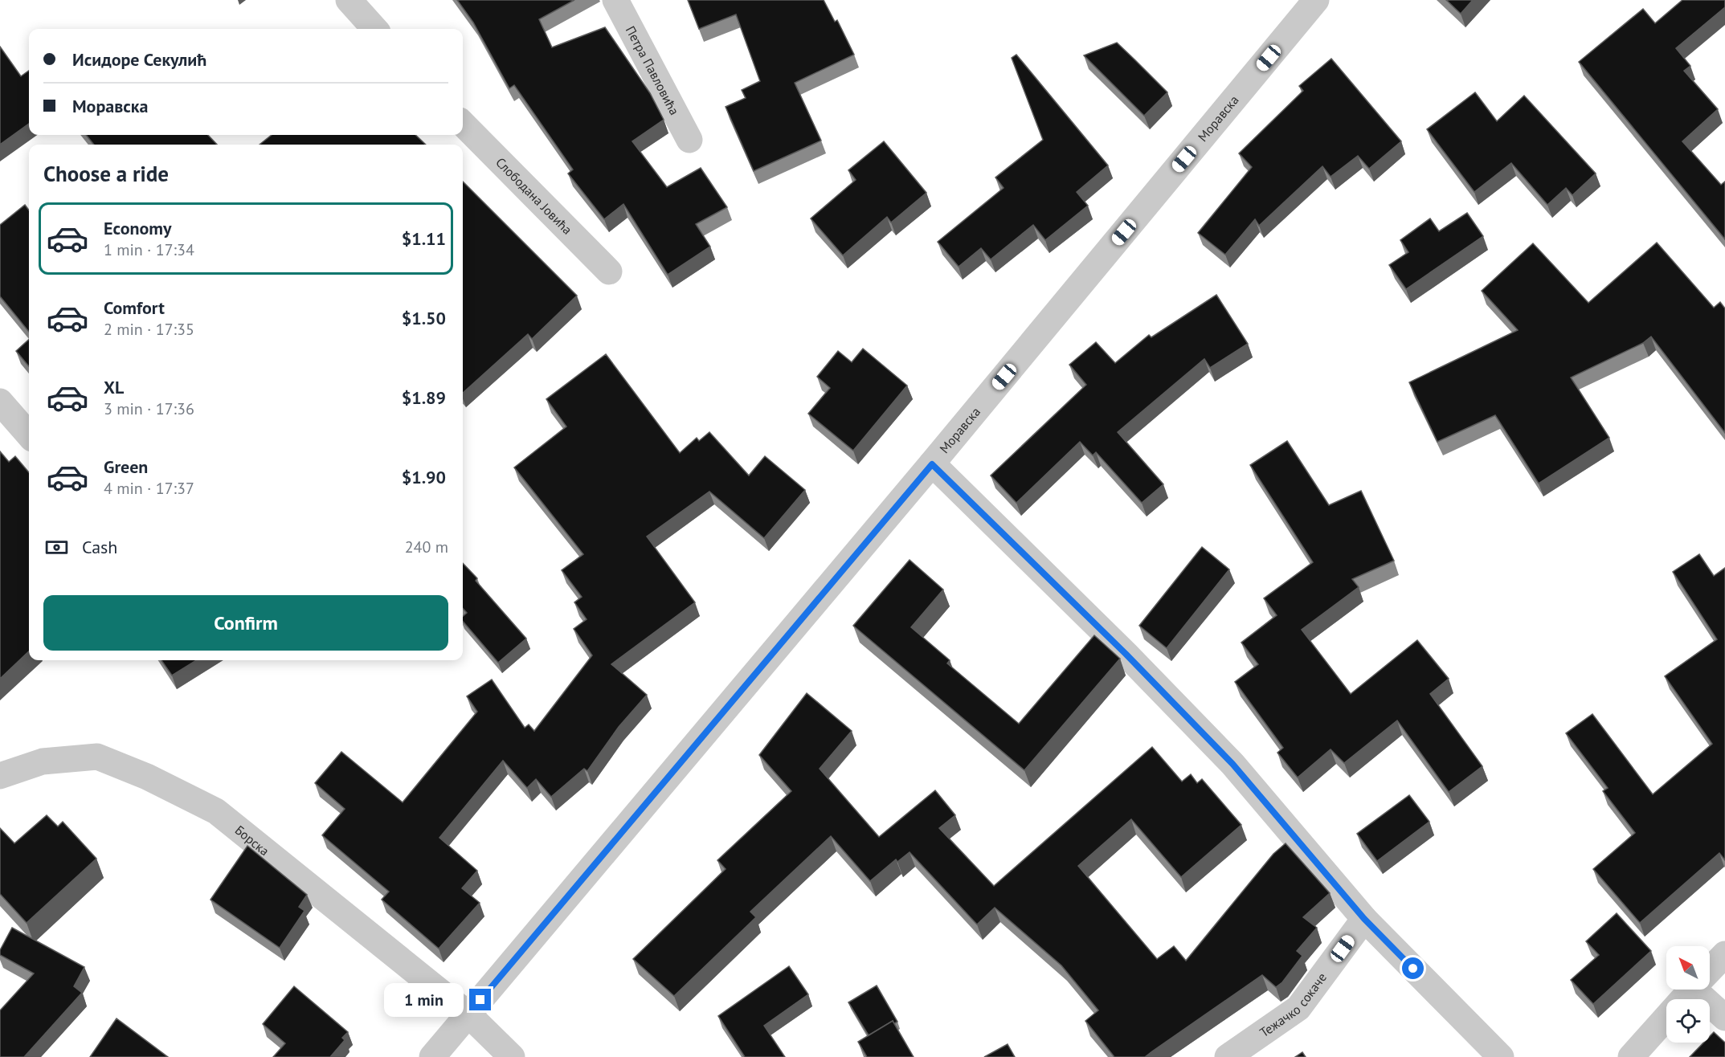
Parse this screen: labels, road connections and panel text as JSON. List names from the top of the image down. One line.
{"streets":{"street":["Петра Павловића","Моравска","Слободана Јовића","Борска","Тежачко сокаче"]},"crossings":[["Моравска","Борска"]],"north":"top left","page":{"banner":["Исидоре Секулић","Моравска"],"heading":"Choose a ride","list":[{"name":"Economy","note":"1 min · 17:34","value":"$1.11"},{"name":"Comfort","note":"2 min · 17:35","value":"$1.50"},{"name":"XL","note":"3 min · 17:36","value":"$1.89"},{"name":"Green","note":"4 min · 17:37","value":"$1.90"}],"pay":["Cash","240 m"],"buttons":"Confirm","bubble":"1 min"}}
